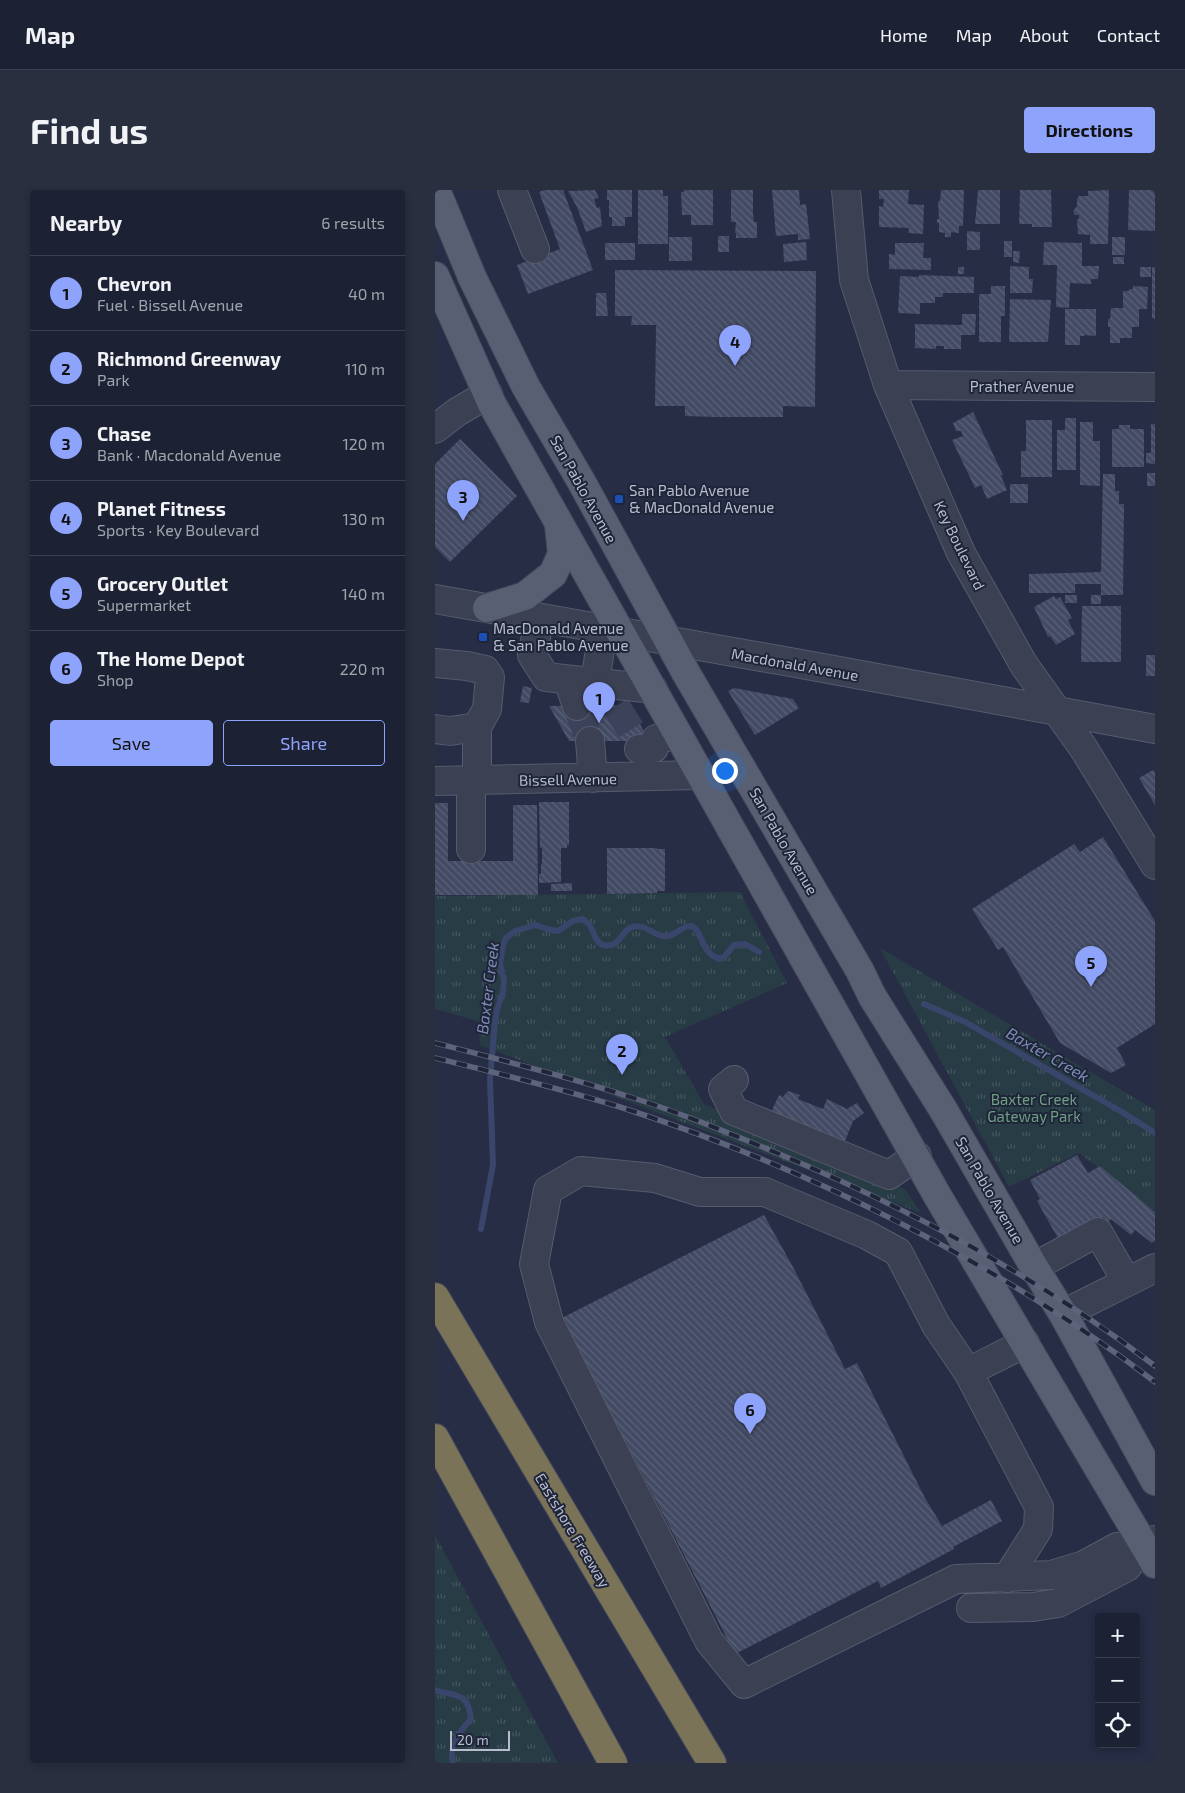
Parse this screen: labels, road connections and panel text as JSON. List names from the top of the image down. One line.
{"streets":{"highway":["Eastshore Freeway"],"main road":["San Pablo Avenue"],"street":["Prather Avenue","Key Boulevard","Macdonald Avenue","Bissell Avenue"]},"crossings":[["Prather Avenue","Key Boulevard"],["San Pablo Avenue","Macdonald Avenue"],["Key Boulevard","Macdonald Avenue"]],"water":["Baxter Creek"],"parks":["Baxter Creek Gateway Park"],"places":{"transit":["San Pablo Avenue & MacDonald Avenue","MacDonald Avenue & San Pablo Avenue"]},"scale_bar":"20 m","page":{"header":"Map","nav":["Home","Map","About","Contact"],"buttons":["Directions",["Save","Share"]],"title":"Find us","heading":["Nearby","6 results"],"list":[{"mark":"1","name":"Chevron","note":"Fuel · Bissell Avenue","value":"40 m"},{"mark":"2","name":"Richmond Greenway","note":"Park","value":"110 m"},{"mark":"3","name":"Chase","note":"Bank · Macdonald Avenue","value":"120 m"},{"mark":"4","name":"Planet Fitness","note":"Sports · Key Boulevard","value":"130 m"},{"mark":"5","name":"Grocery Outlet","note":"Supermarket","value":"140 m"},{"mark":"6","name":"The Home Depot","note":"Shop","value":"220 m"}],"pins":["4","3","1","5","2","6"],"map_buttons":["+","−"],"scale":"20 m"}}
